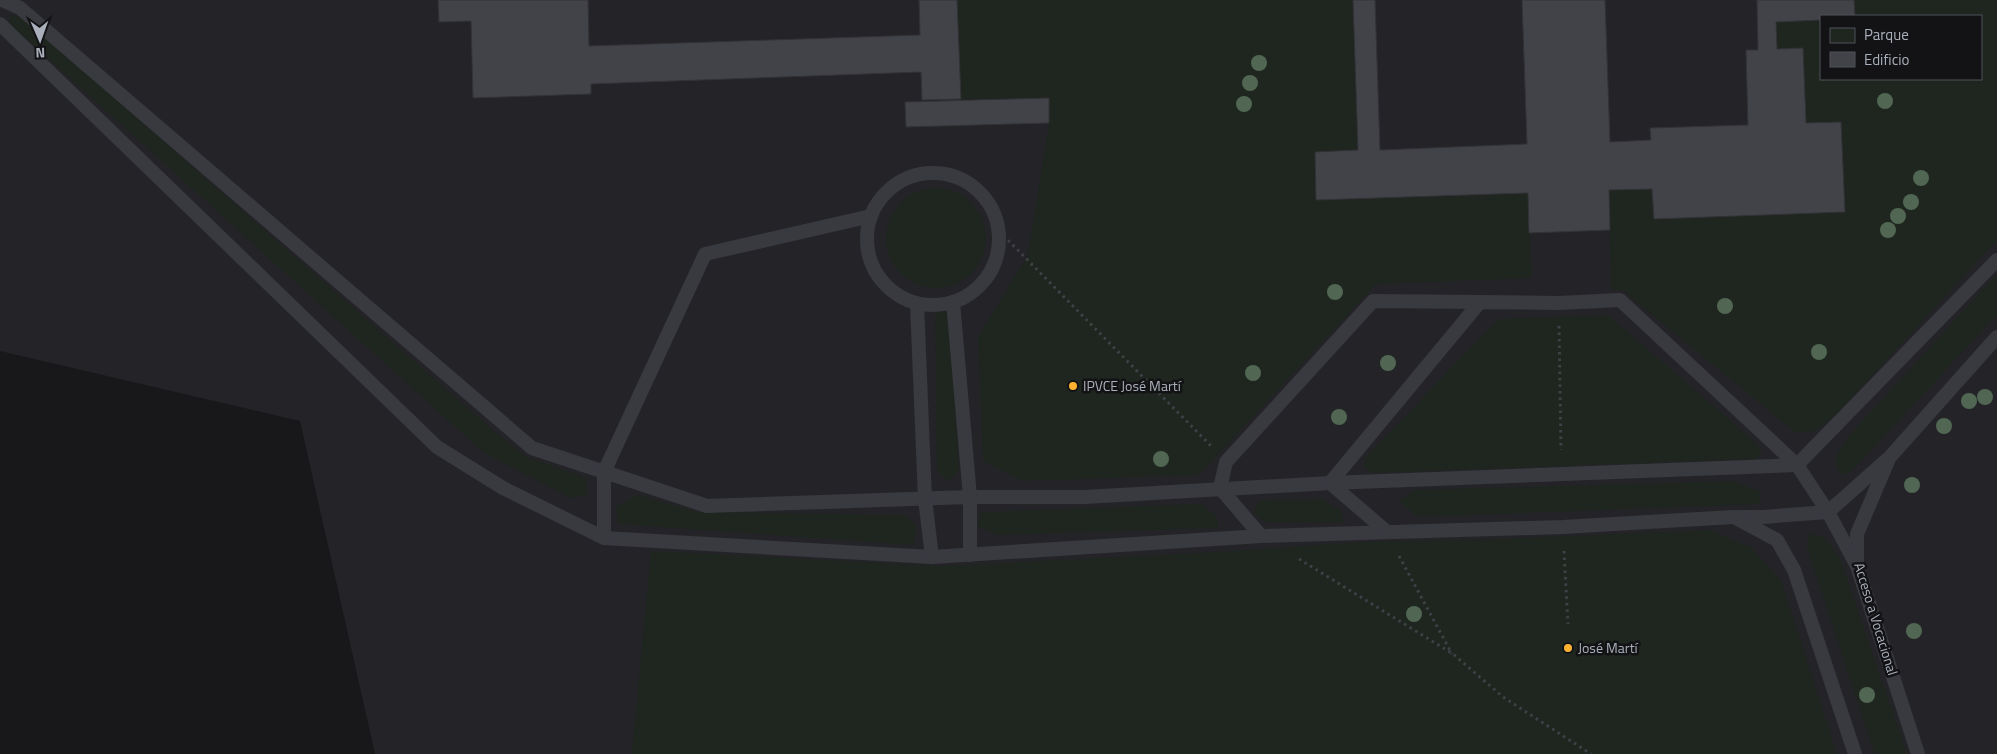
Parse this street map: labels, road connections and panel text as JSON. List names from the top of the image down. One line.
{"streets":{"lane":["Acceso a Vocacional"]},"places":["IPVCE José Martí","José Martí"],"legend":["Parque","Edificio"],"north":"bottom"}
